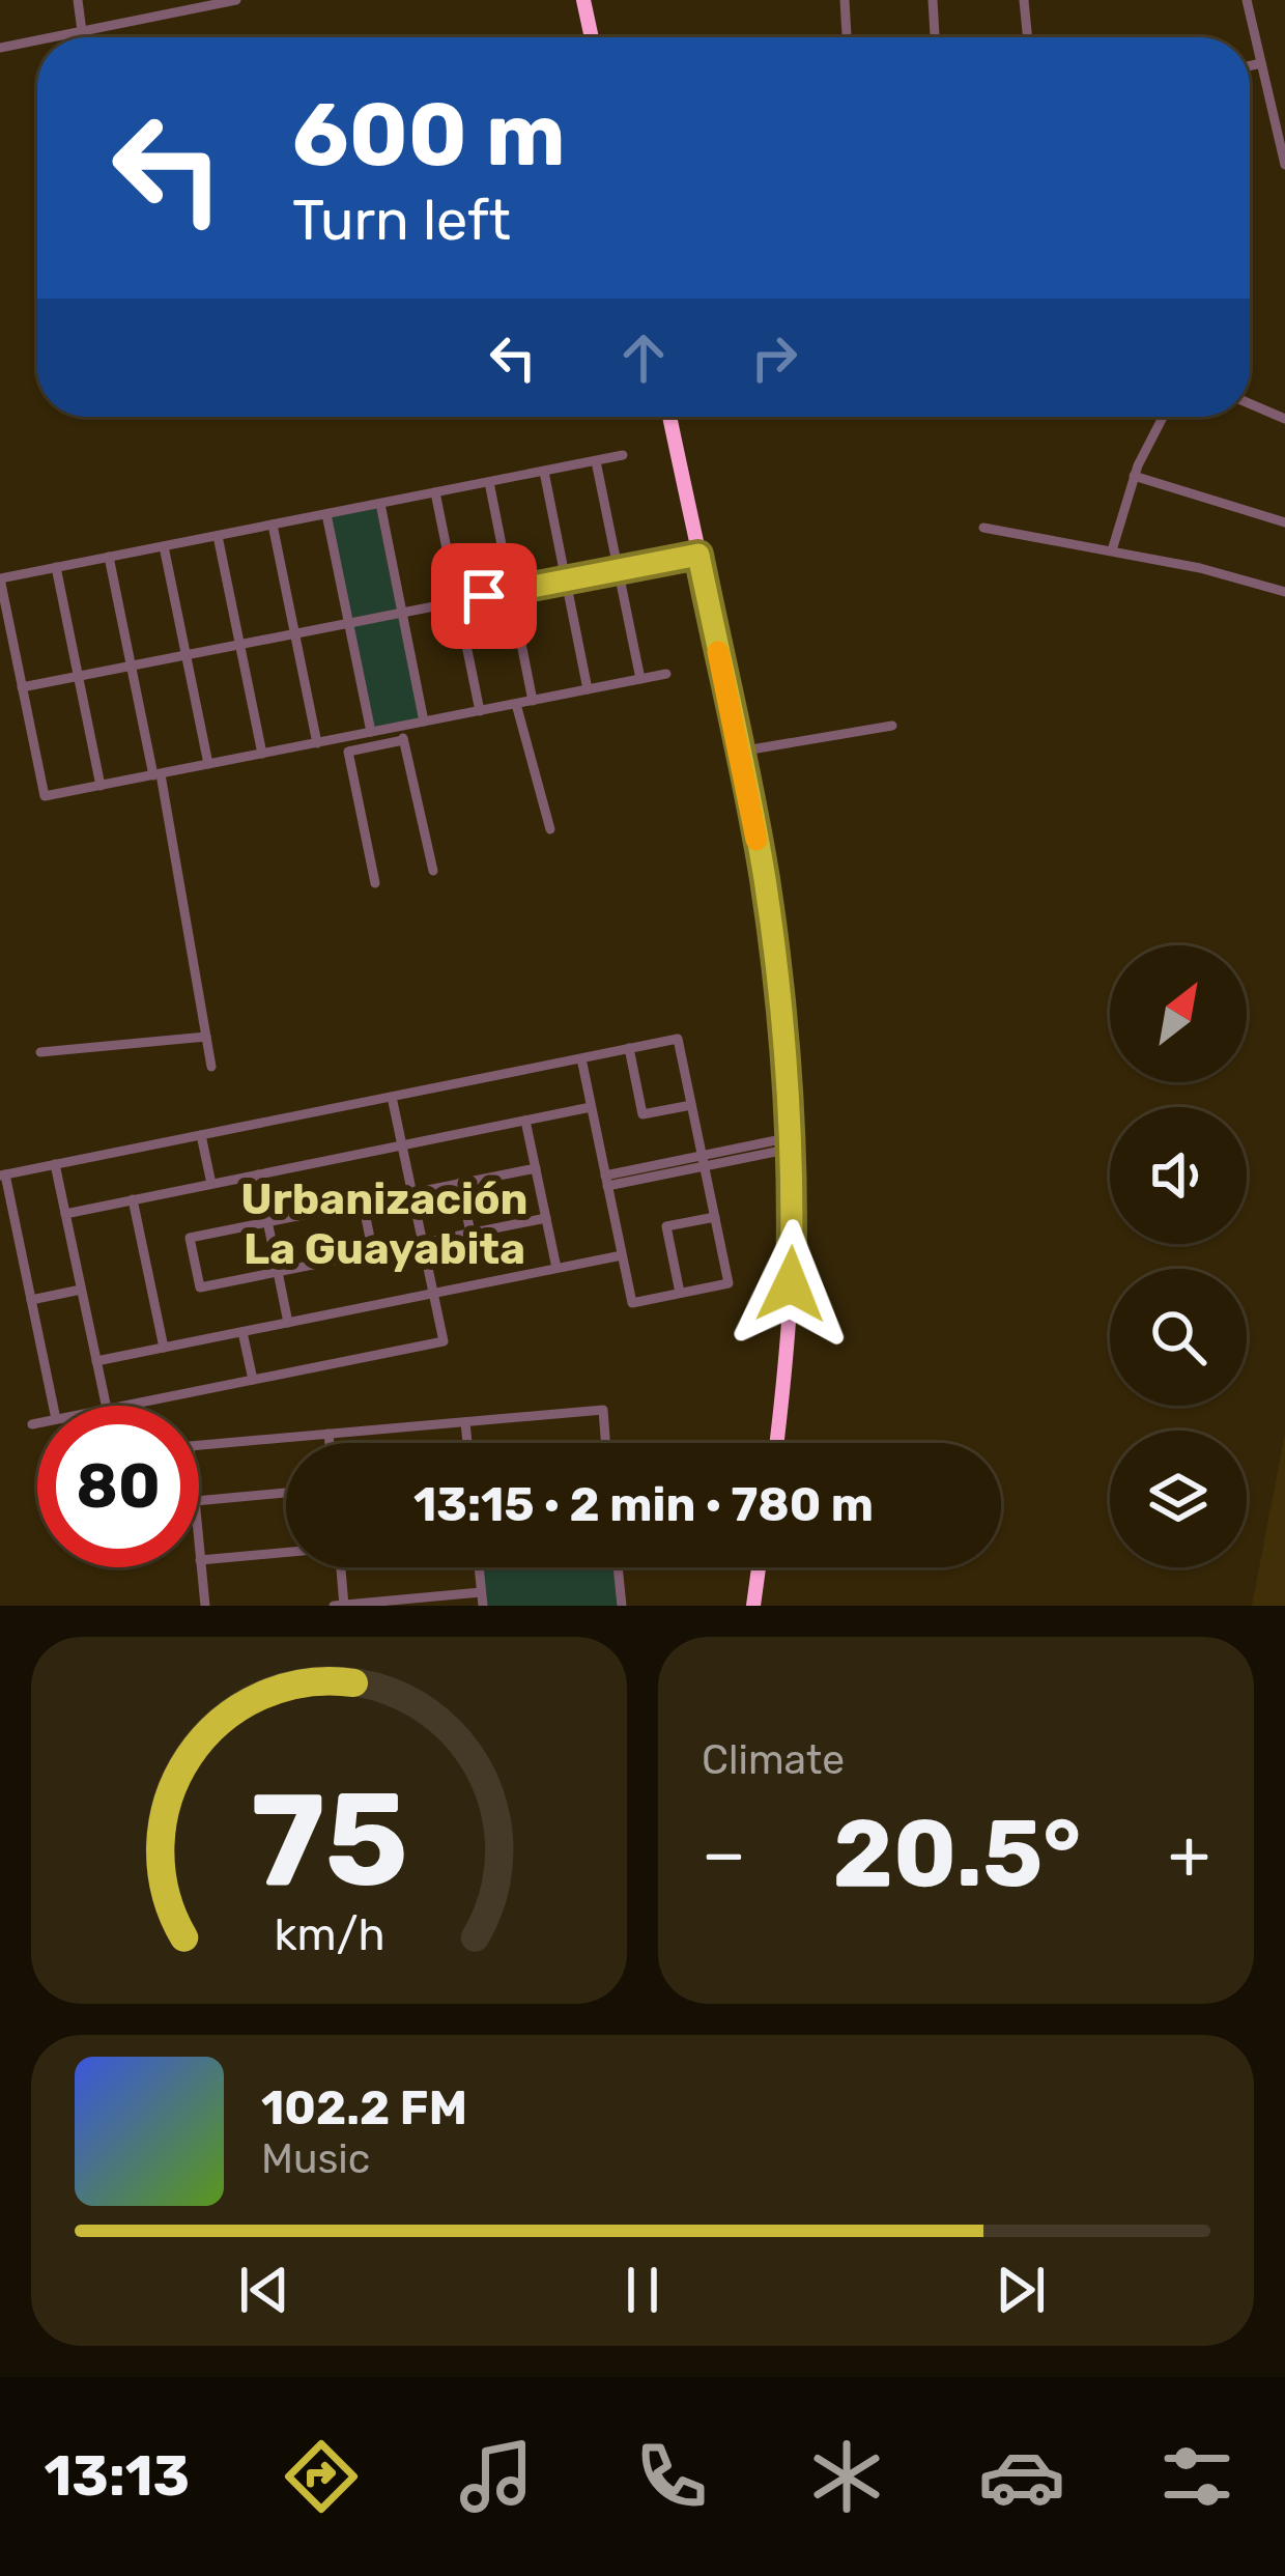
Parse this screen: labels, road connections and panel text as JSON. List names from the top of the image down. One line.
{"districts":["Urbanización La Guayabita"],"north":"top right","page":{"turn":["600 m","Turn left"],"limit":"80","trip":"13:15 · 2 min · 780 m","tile":"Climate","heat":["−","20.5°","+"],"song":["102.2 FM","Music"],"tabs":"13:13","gauge":["75","km/h"]}}
